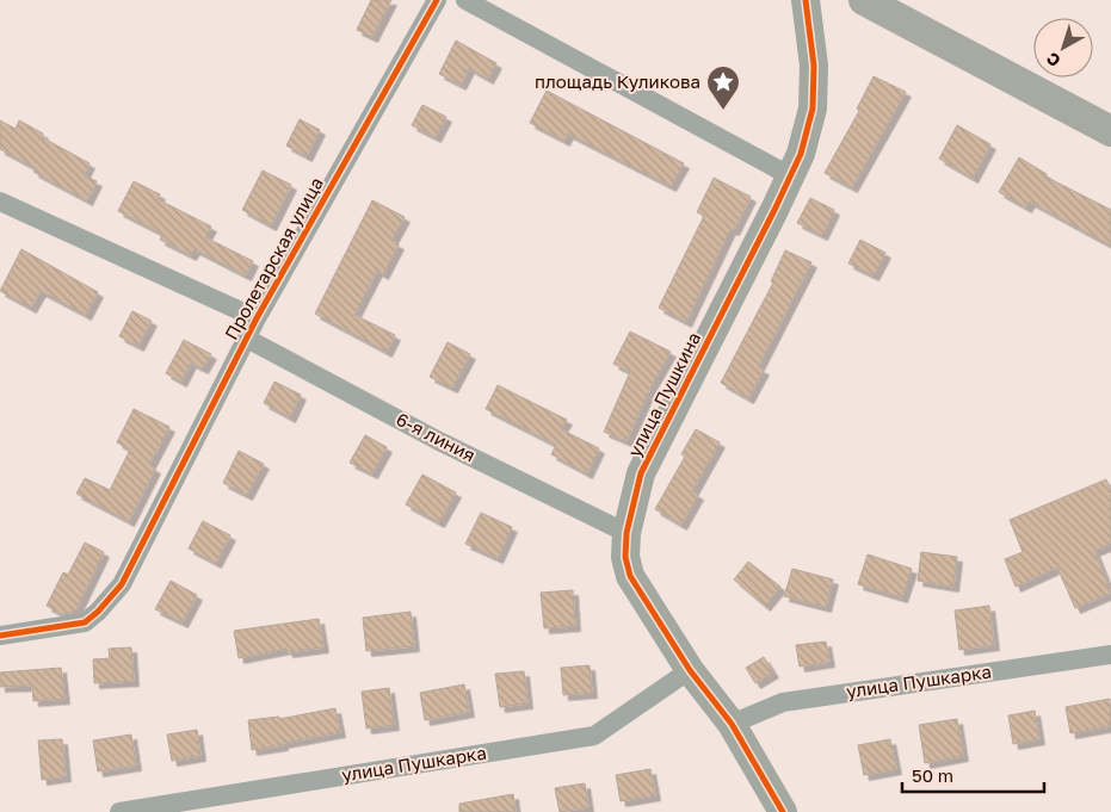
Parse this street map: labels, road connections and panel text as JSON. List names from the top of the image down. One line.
{"streets":{"street":["Пролетарская улица","улица Пушкина","6-я линия","улица Пушкарка"]},"crossings":[["Пролетарская улица","6-я линия"],["улица Пушкина","6-я линия"],["улица Пушкина","улица Пушкарка"]],"places":{"place":["площадь Куликова"]},"scale_bar":"50 m","north":"bottom left"}
